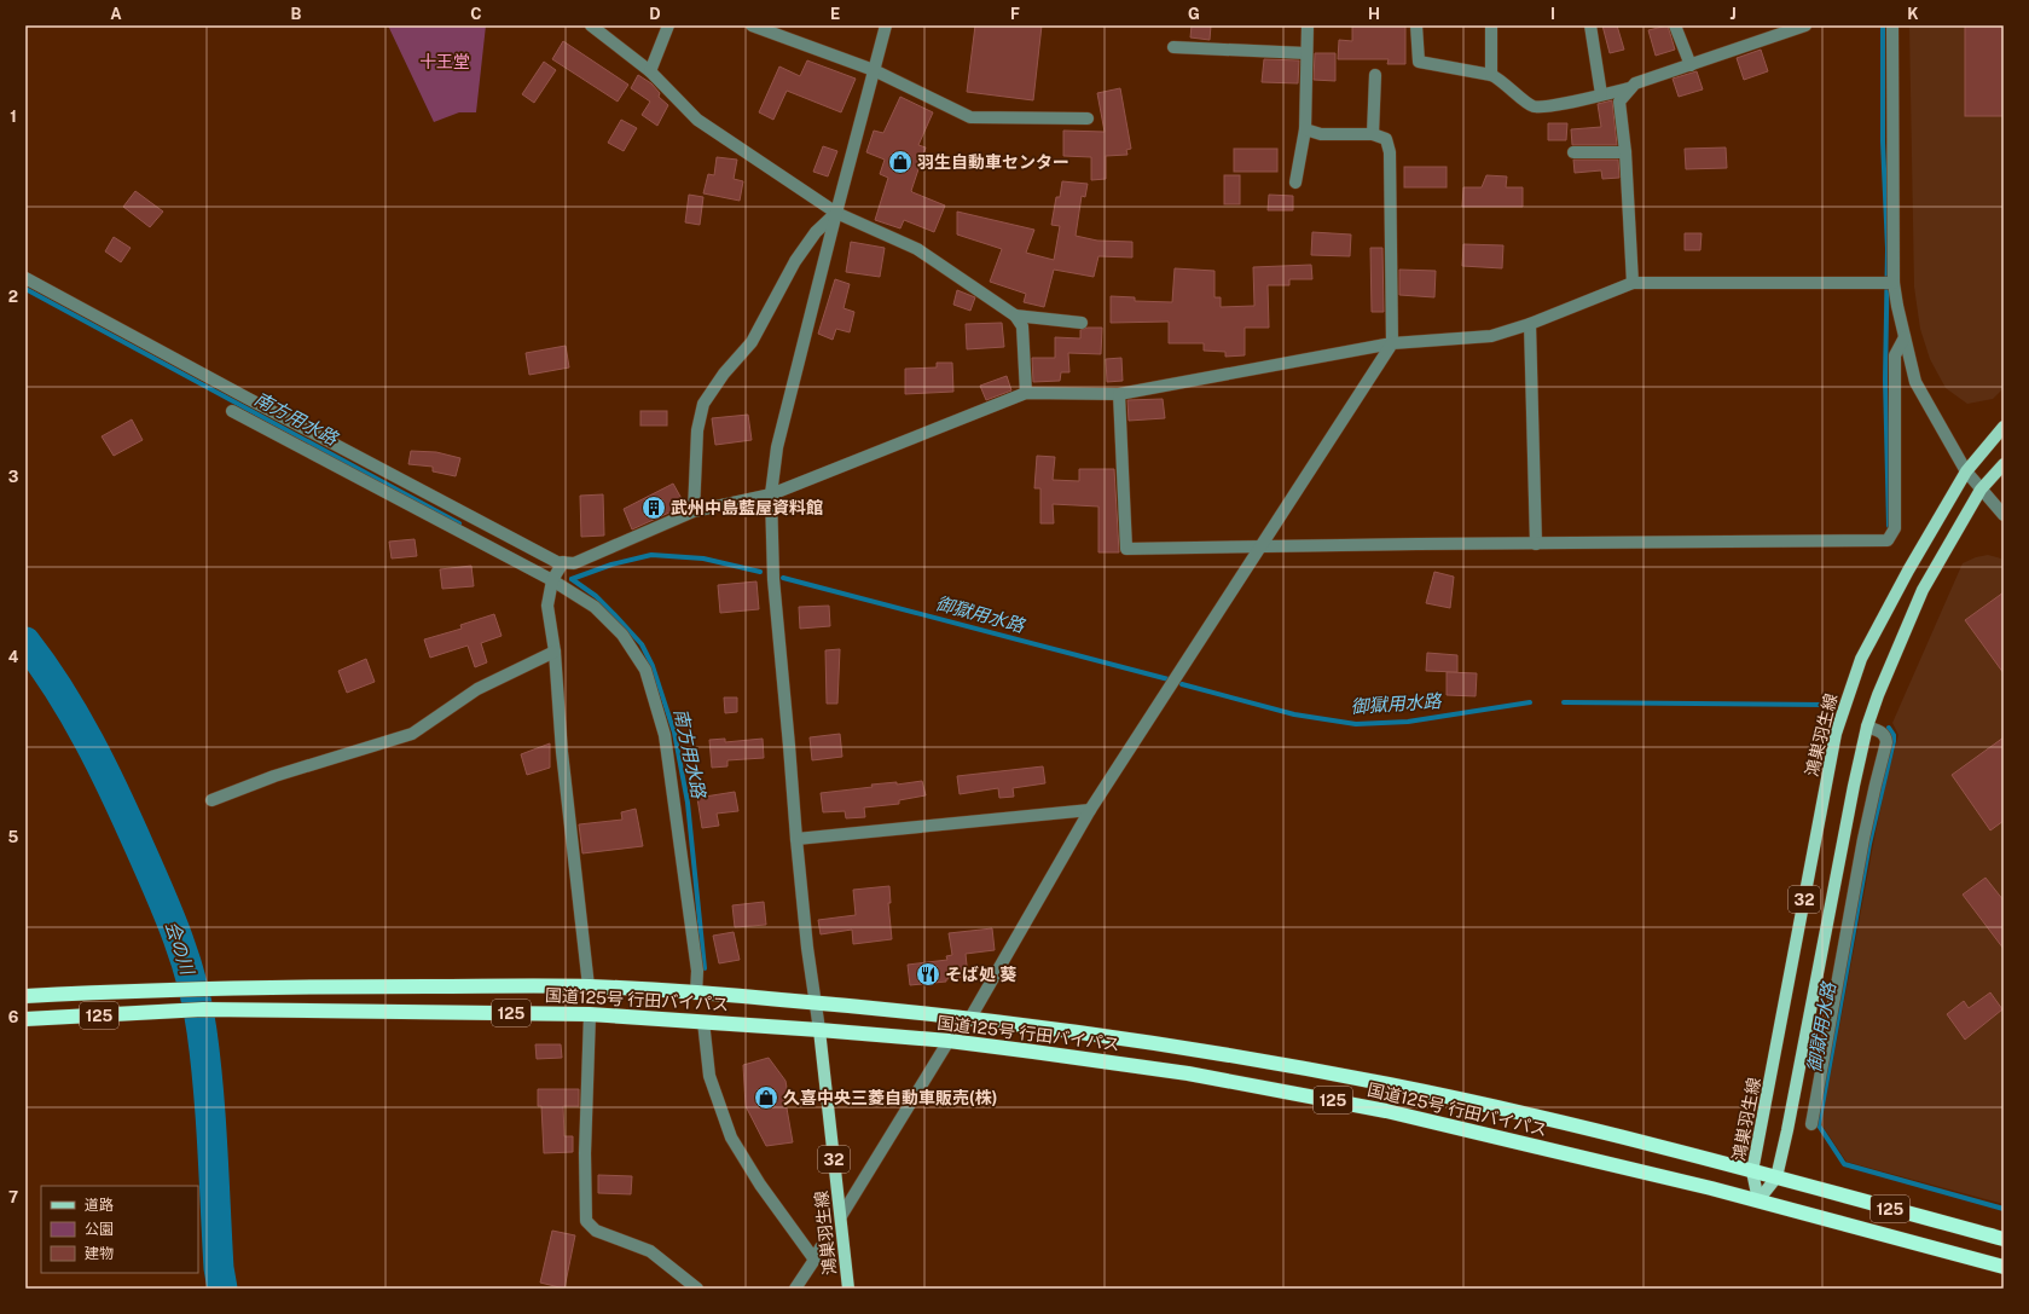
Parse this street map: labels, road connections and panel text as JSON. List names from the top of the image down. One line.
{"streets":{"highway":["国道125号 行田バイパス","125"],"main road":["鴻巣羽生線","32"]},"crossings":[["鴻巣羽生線","32"],["鴻巣羽生線","国道125号 行田バイパス"],["32","国道125号 行田バイパス"]],"water":["南方用水路","御獄用水路","会の川"],"parks":["十王堂"],"places":{"shop":["羽生自動車センター","久喜中央三菱自動車販売(株)"],"building":["武州中島藍屋資料館"],"restaurant":["そば処 葵"]},"legend":["道路","公園","建物"],"grid":{"columns":["A","B","C","D","E","F","G","H","I","J","K"],"rows":["1","2","3","4","5","6","7"]}}
